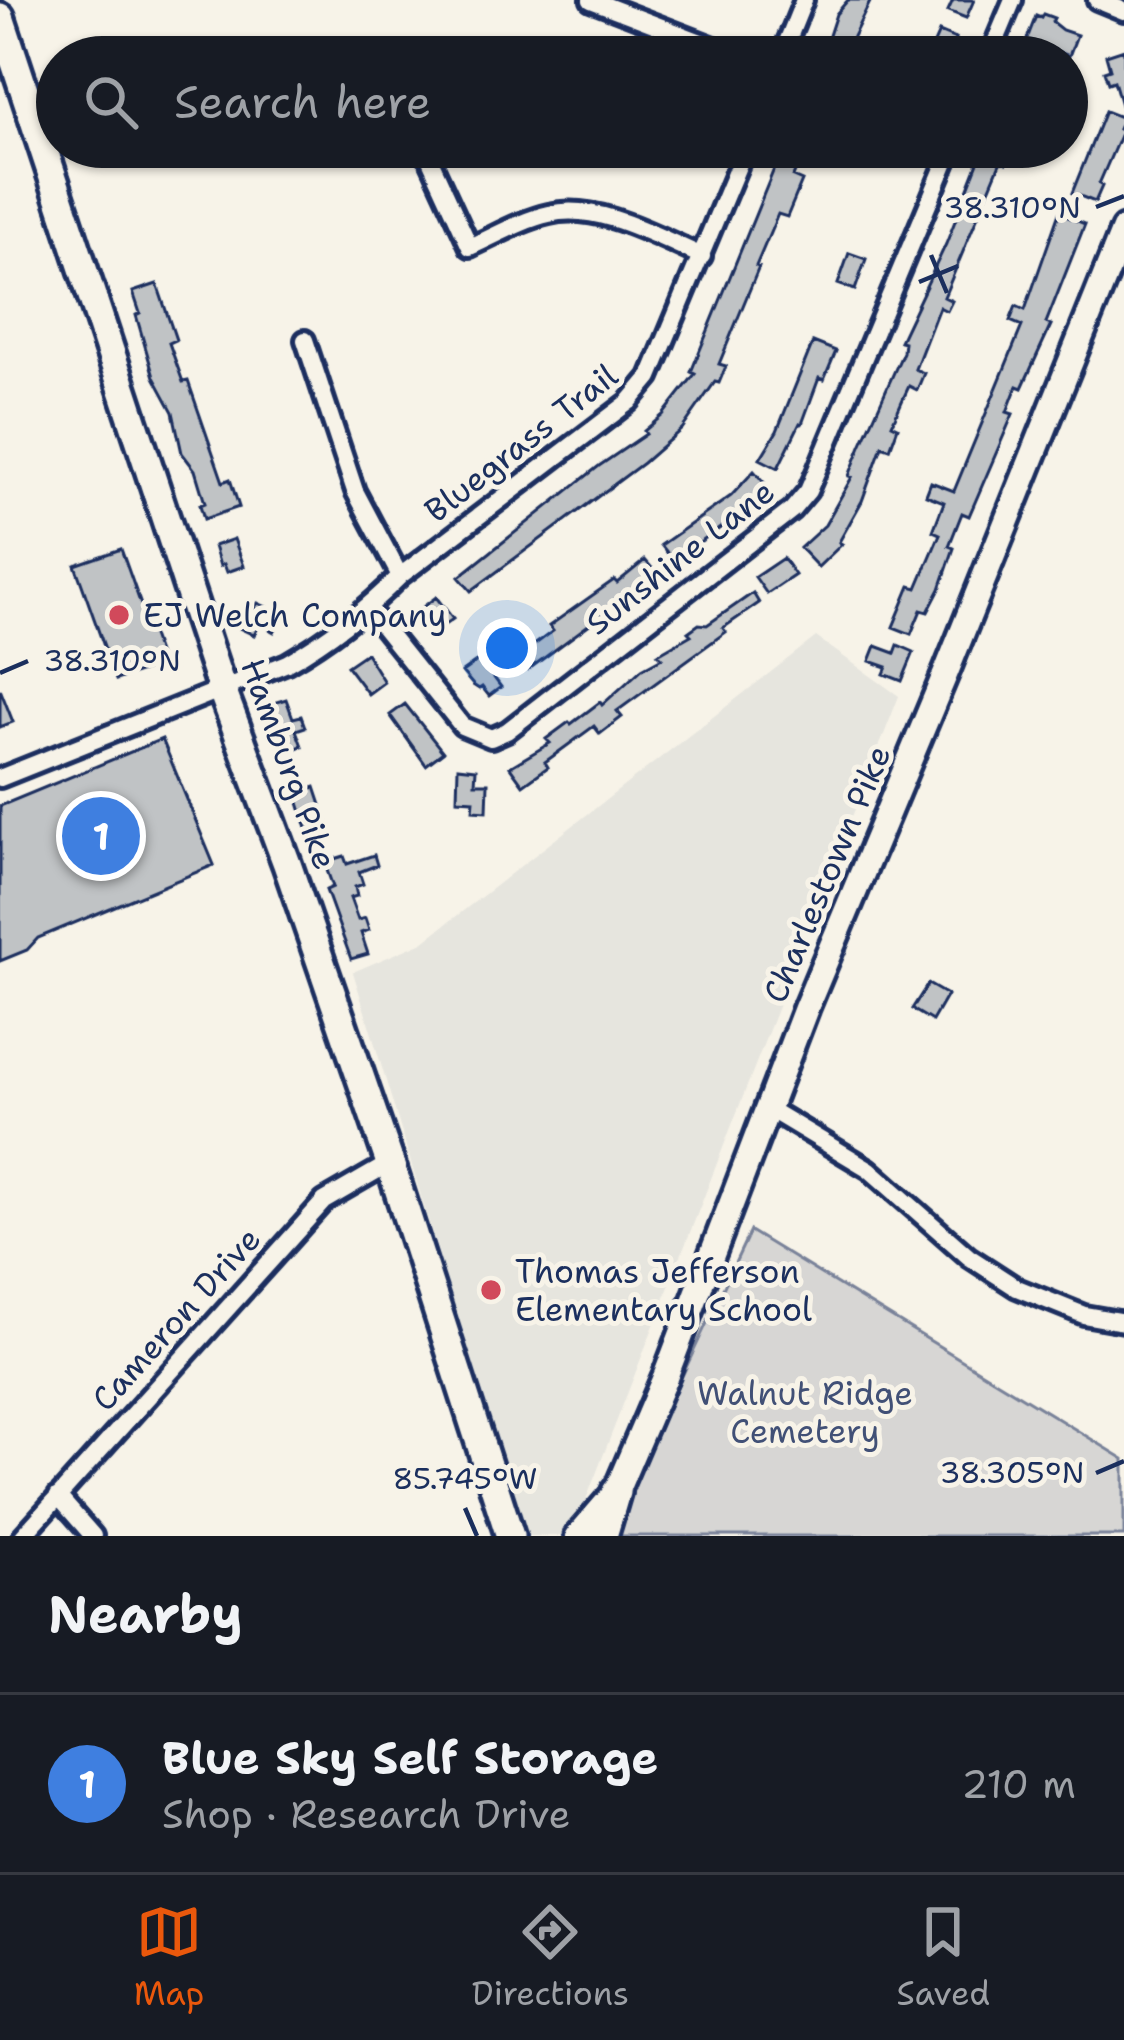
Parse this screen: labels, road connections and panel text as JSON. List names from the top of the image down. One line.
{"streets":{"main road":["Hamburg Pike"],"street":["Bluegrass Trail","Sunshine Lane","Charlestown Pike","Cameron Drive"]},"crossings":[["Bluegrass Trail","Sunshine Lane"],["Bluegrass Trail","Hamburg Pike"],["Hamburg Pike","Cameron Drive"]],"parks":["Walnut Ridge Cemetery"],"places":["EJ Welch Company","Thomas Jefferson Elementary School"],"page":{"search":"Search here","pins":"1","heading":"Nearby","list":[{"mark":"1","name":"Blue Sky Self Storage","note":"Shop · Research Drive","value":"210 m"}],"nav":["Map","Directions","Saved"]},"coordinates":["38.310°N","38.305°N","85.745°W"]}
